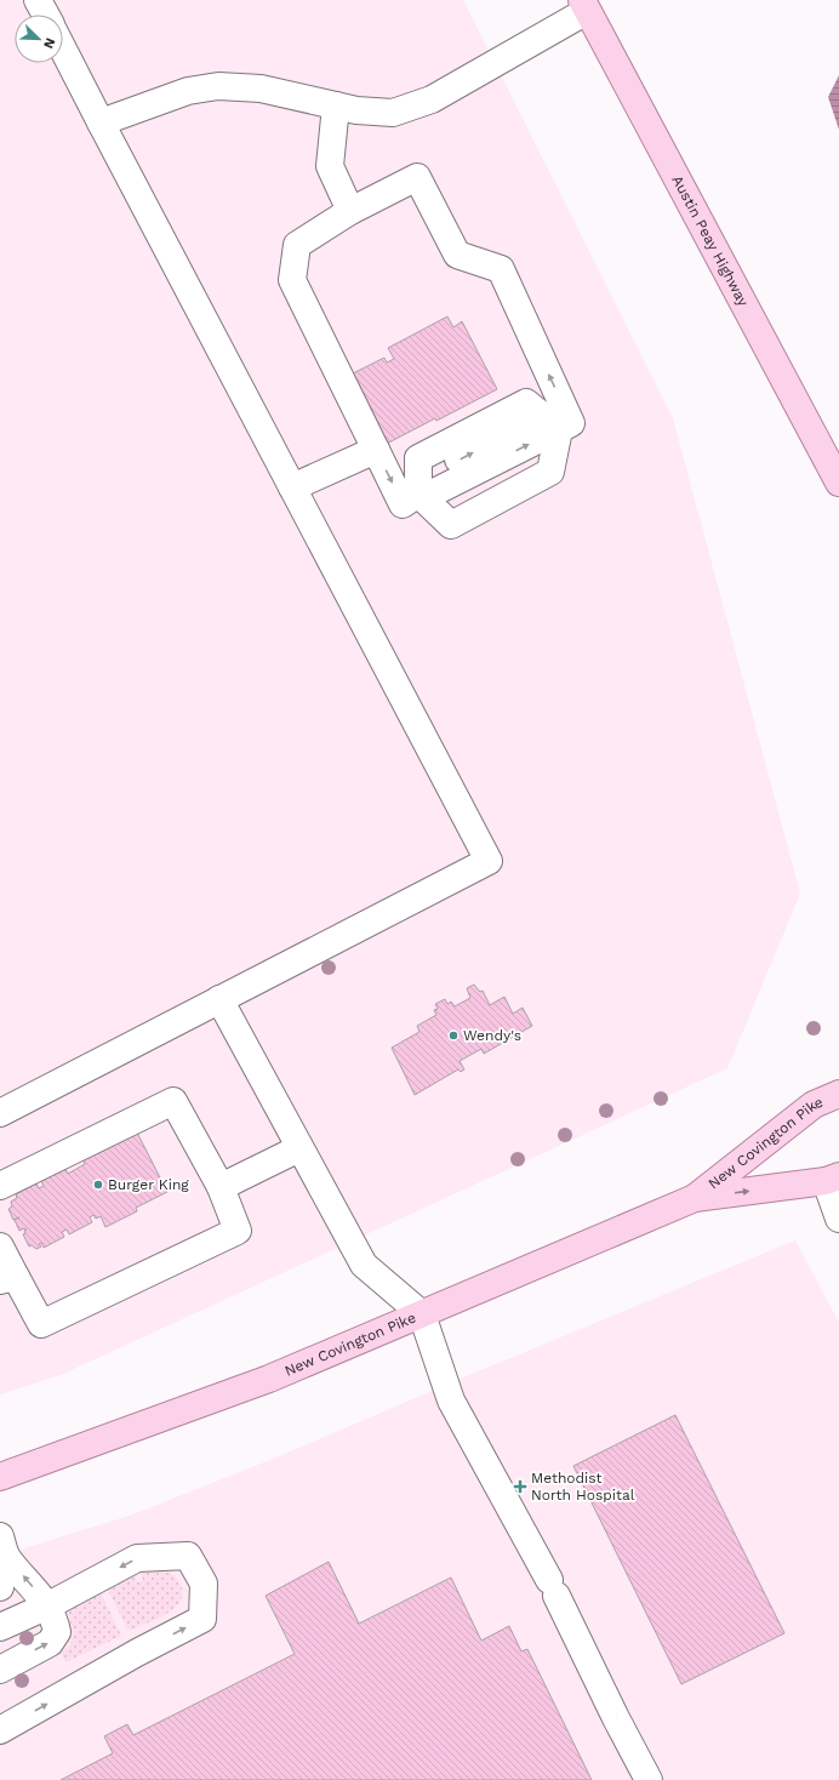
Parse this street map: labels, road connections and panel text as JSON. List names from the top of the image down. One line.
{"streets":{"main road":["Austin Peay Highway","New Covington Pike"]},"places":{"other":["Wendy's","Burger King"],"health":["Methodist North Hospital"]},"north":"bottom right"}
